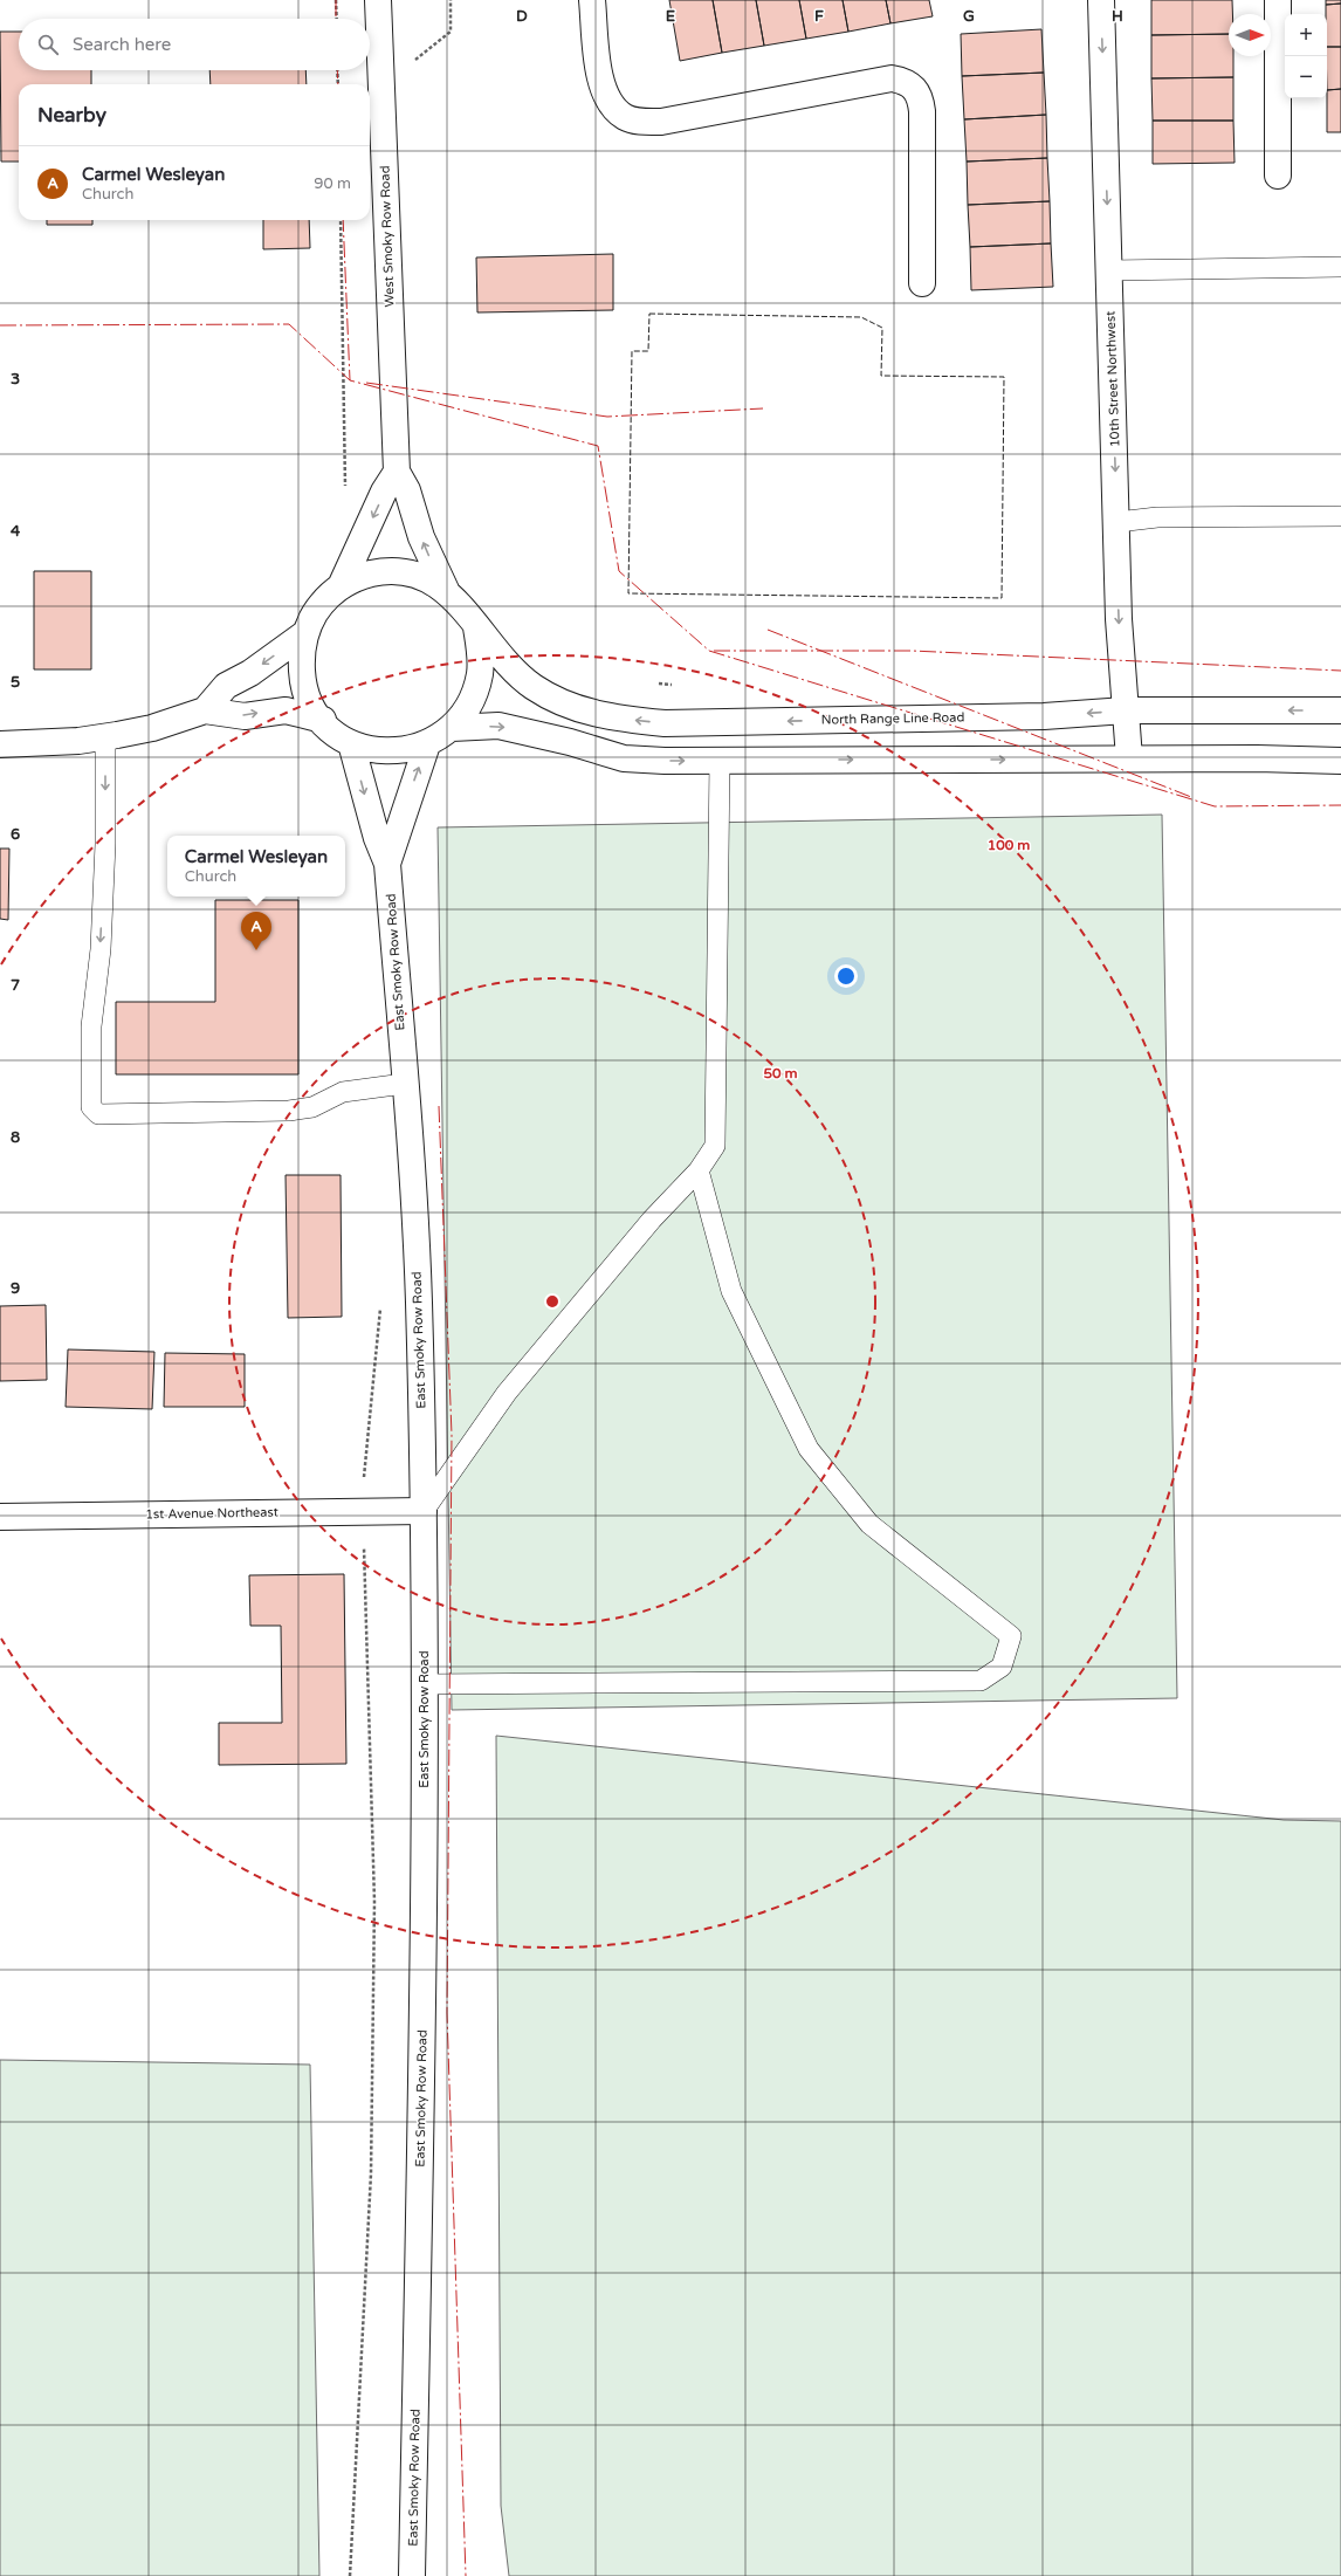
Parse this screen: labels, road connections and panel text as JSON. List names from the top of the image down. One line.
{"streets":{"street":["West Smoky Row Road","10th Street Northwest","North Range Line Road","East Smoky Row Road","1st Avenue Northeast"]},"crossings":[["West Smoky Row Road","North Range Line Road"],["10th Street Northwest","North Range Line Road"],["East Smoky Row Road","1st Avenue Northeast"]],"one_way":["10th Street Northwest"],"north":"right","page":{"map_buttons":["+","−"],"search":"Search here","heading":"Nearby","list":[{"mark":"A","name":"Carmel Wesleyan","note":"Church","value":"90 m"}],"popup":["Carmel Wesleyan","Church"],"pins":"A"},"grid":{"columns":["D","E","F","G","H"],"rows":["3","4","5","6","7","8","9"]},"rings":["100 m","50 m"]}
